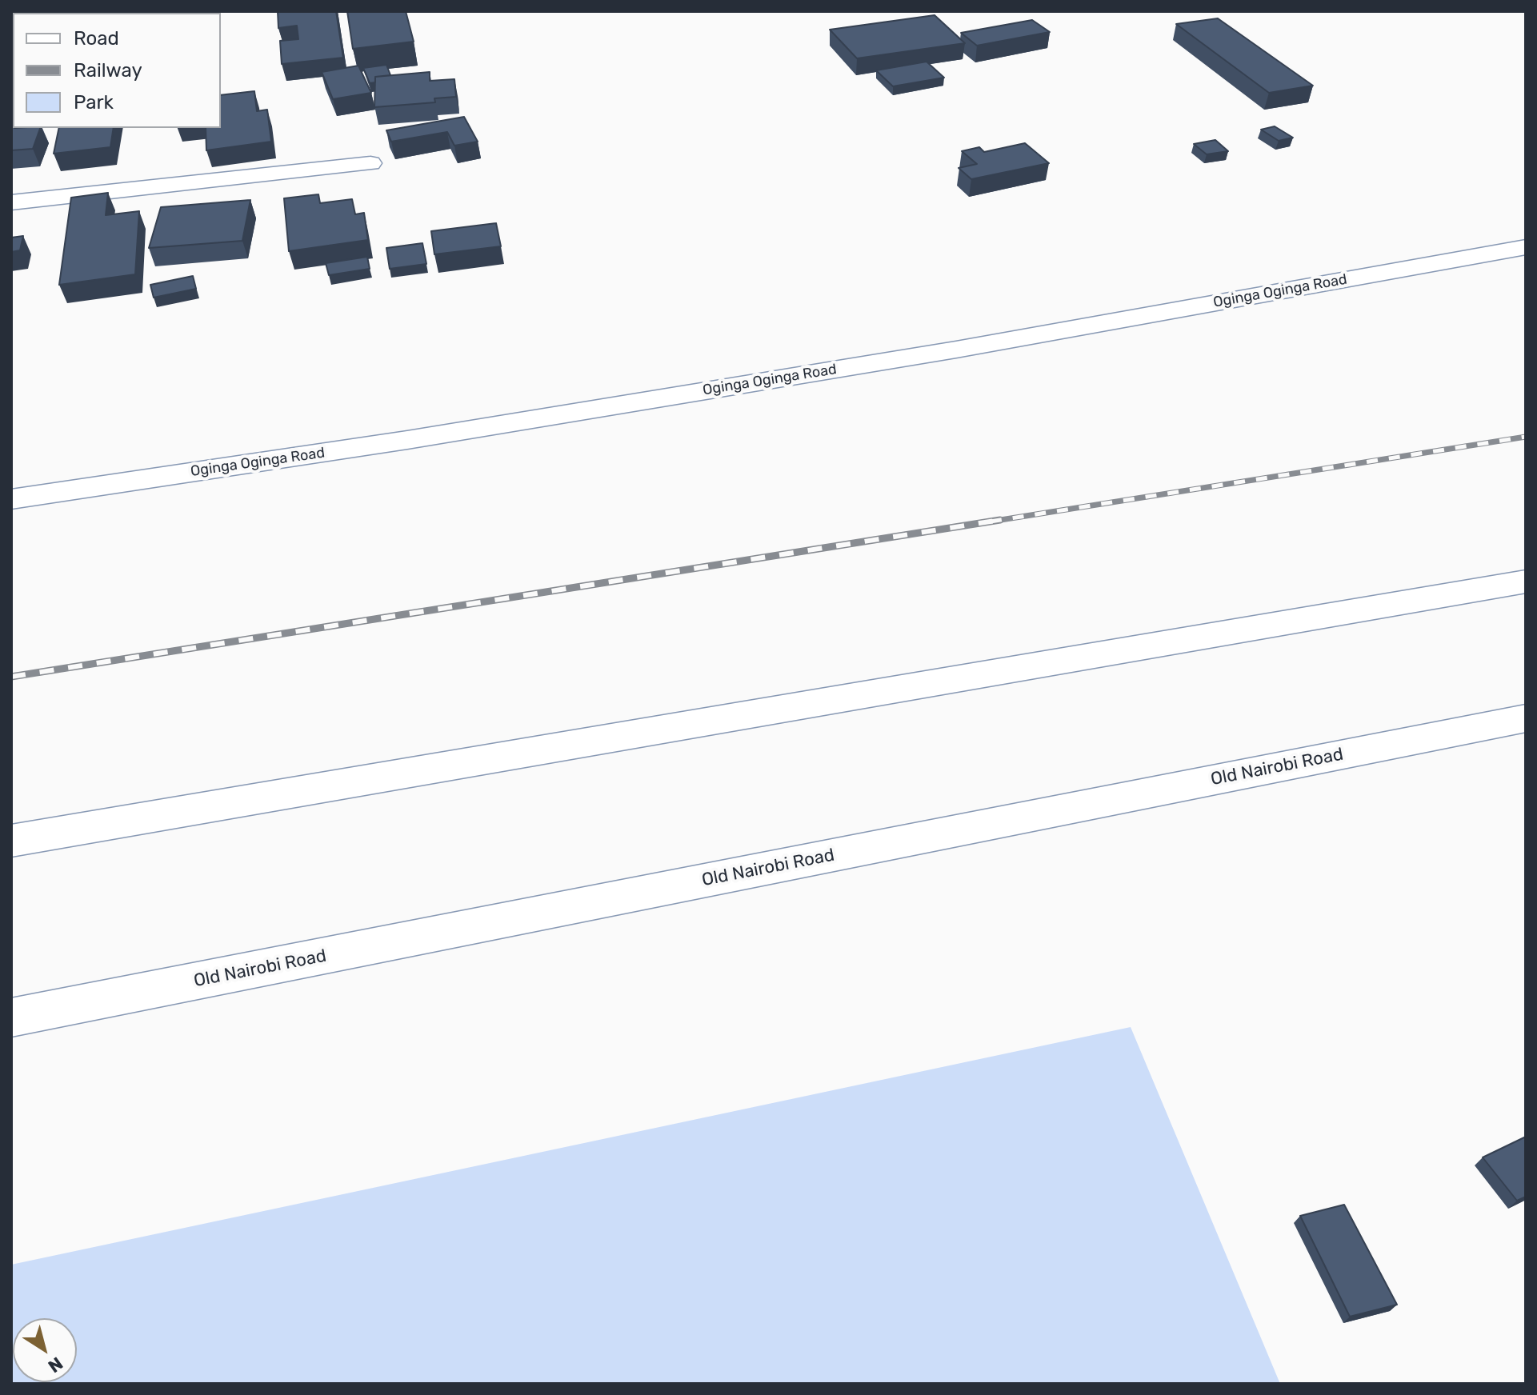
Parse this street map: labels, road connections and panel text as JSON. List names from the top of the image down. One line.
{"streets":{"main road":["Oginga Oginga Road","Old Nairobi Road"]},"legend":["Road","Railway","Park"],"north":"bottom right"}
